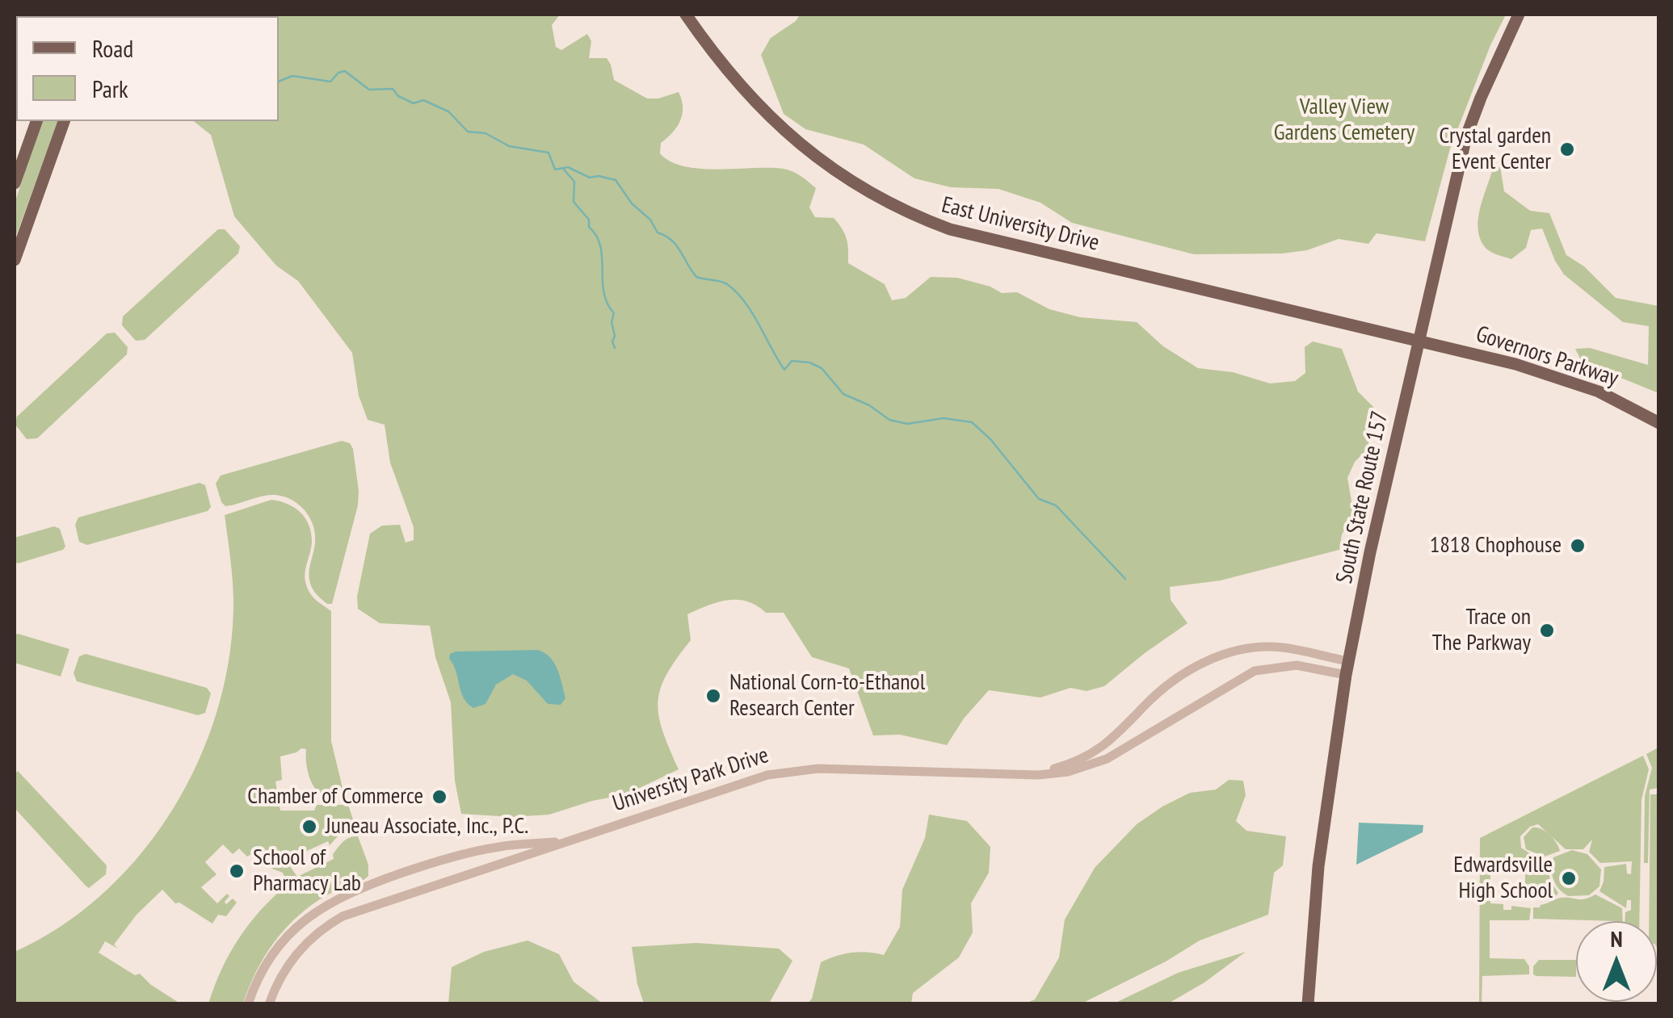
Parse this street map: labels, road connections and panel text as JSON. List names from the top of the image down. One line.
{"streets":{"main road":["East University Drive","Governors Parkway","South State Route 157"],"street":["University Park Drive"]},"crossings":[["East University Drive","Governors Parkway"],["East University Drive","South State Route 157"],["Governors Parkway","South State Route 157"],["South State Route 157","University Park Drive"]],"parks":["Valley View Gardens Cemetery"],"places":["Crystal garden Event Center","1818 Chophouse","Trace on The Parkway","National Corn-to-Ethanol Research Center","Chamber of Commerce","Juneau Associate, Inc., P.C.","School of Pharmacy Lab","Edwardsville High School"],"legend":["Road","Park"],"north":"top"}
